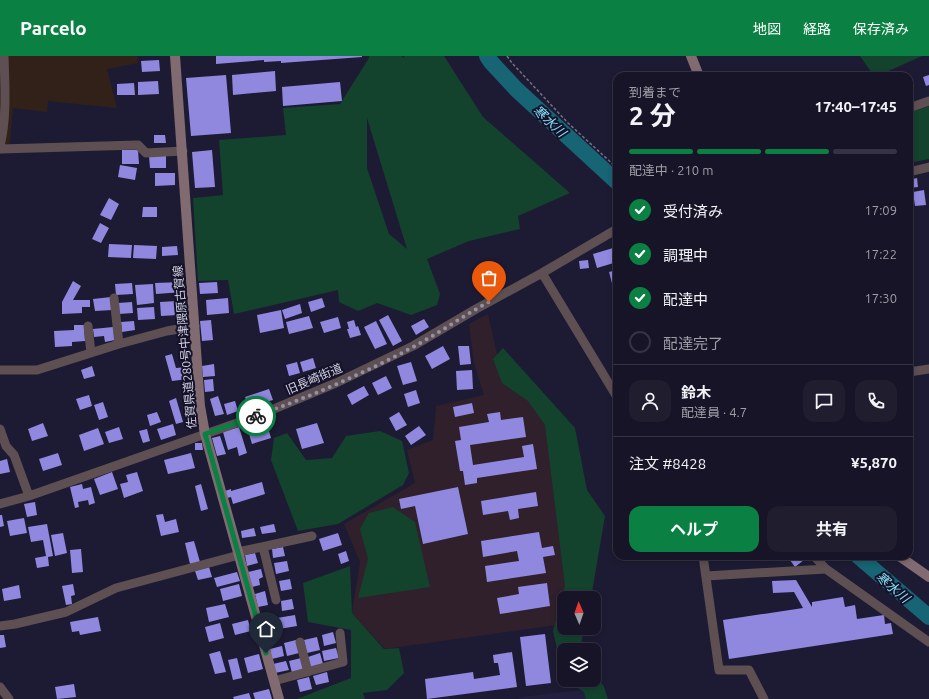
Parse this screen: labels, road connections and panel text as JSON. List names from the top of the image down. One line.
{"streets":{"main road":["佐賀県道280号中津隈原古賀線"],"street":["旧長崎街道"]},"crossings":[["佐賀県道280号中津隈原古賀線","旧長崎街道"]],"water":["寒水川"],"north":"top","page":{"header":"Parcelo","nav":["地図","経路","保存済み"],"heading":["2 分","到着まで","17:40–17:45"],"panel":["鈴木","配達員 · 4.7","注文 #8428","¥5,870"],"bar":"配達中 · 210 m","list":[["受付済み","17:09"],["調理中","17:22"],["配達中","17:30"],"配達完了"],"buttons":["ヘルプ","共有"]}}
